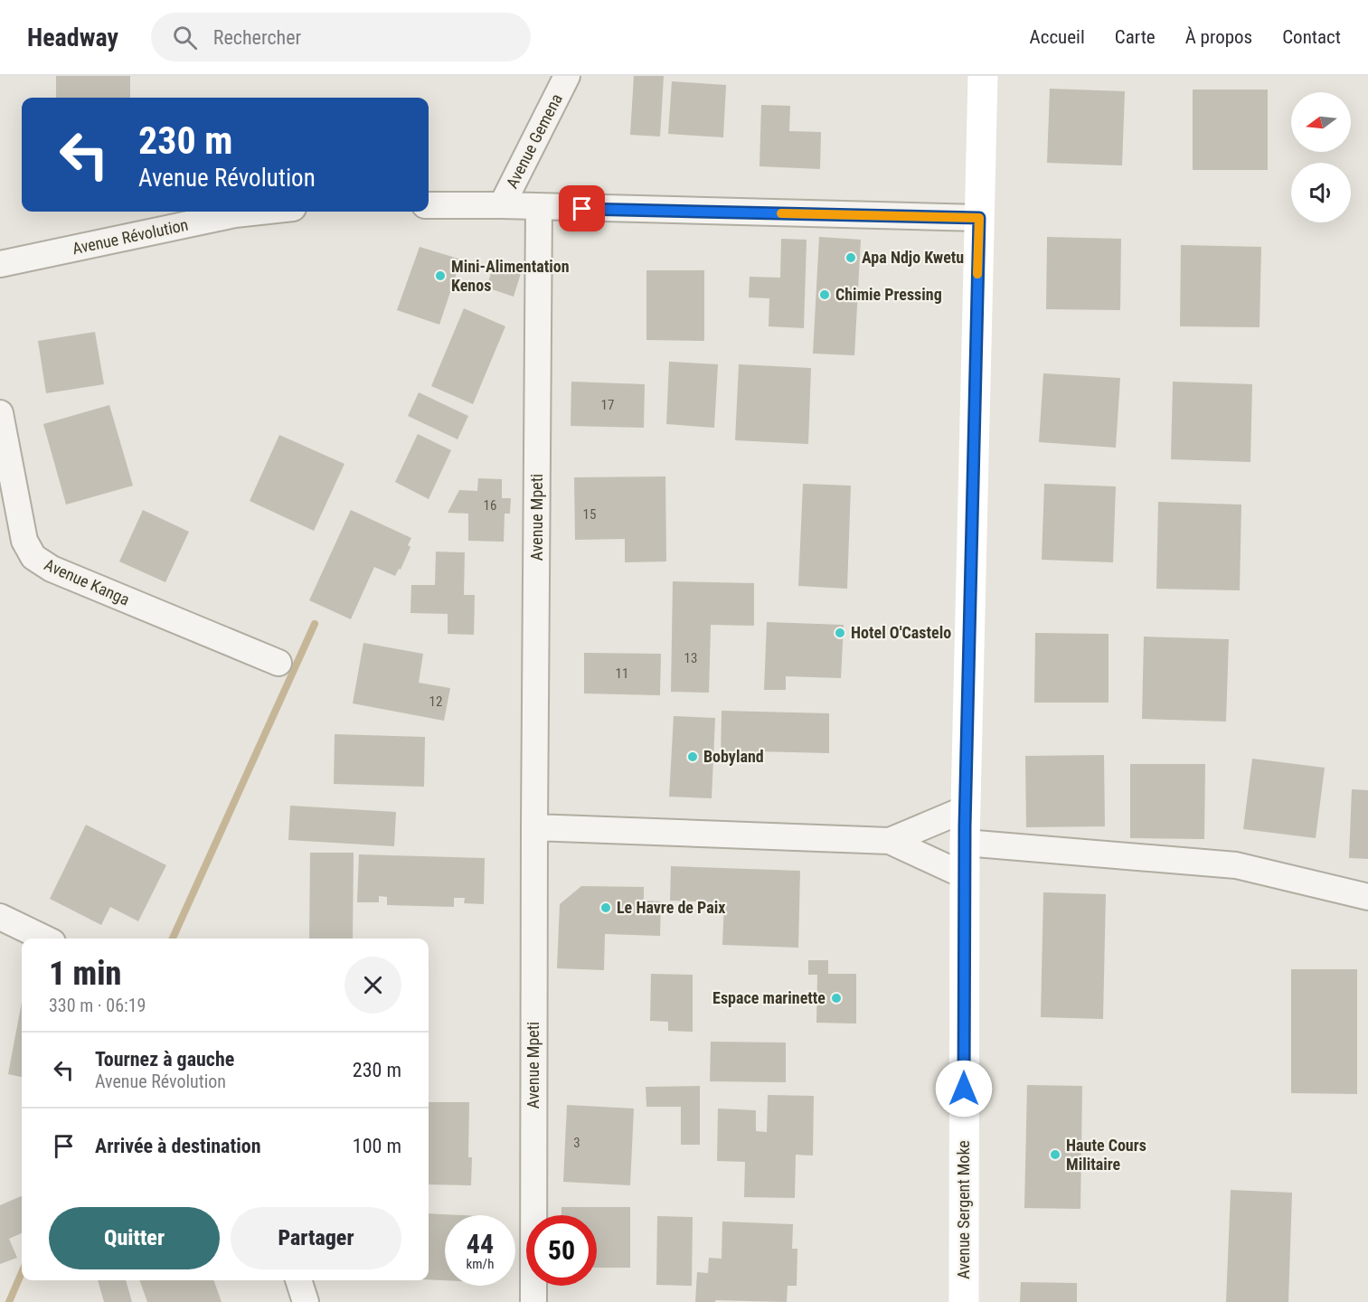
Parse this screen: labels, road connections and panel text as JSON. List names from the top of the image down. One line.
{"streets":{"main road":["Avenue Sergent Moke"],"street":["Avenue Gemena","Avenue Révolution","Avenue Mpeti","Avenue Kanga"]},"places":["Apa Ndjo Kwetu","Mini-Alimentation Kenos","Chimie Pressing","Hotel O'Castelo","Bobyland","Le Havre de Paix","Espace marinette","Haute Cours Militaire"],"house_numbers":["17","16","15","13","11","12","3"],"north":"left","page":{"header":"Headway","search":"Rechercher","nav":["Accueil","Carte","À propos","Contact"],"turn":["230 m","Avenue Révolution"],"heading":["1 min","330 m · 06:19"],"list":[{"name":"Tournez à gauche","note":"Avenue Révolution","value":"230 m"},{"name":"Arrivée à destination","value":"100 m"}],"buttons":["Quitter","Partager"],"speed":"44 km/h","limit":"50"}}
